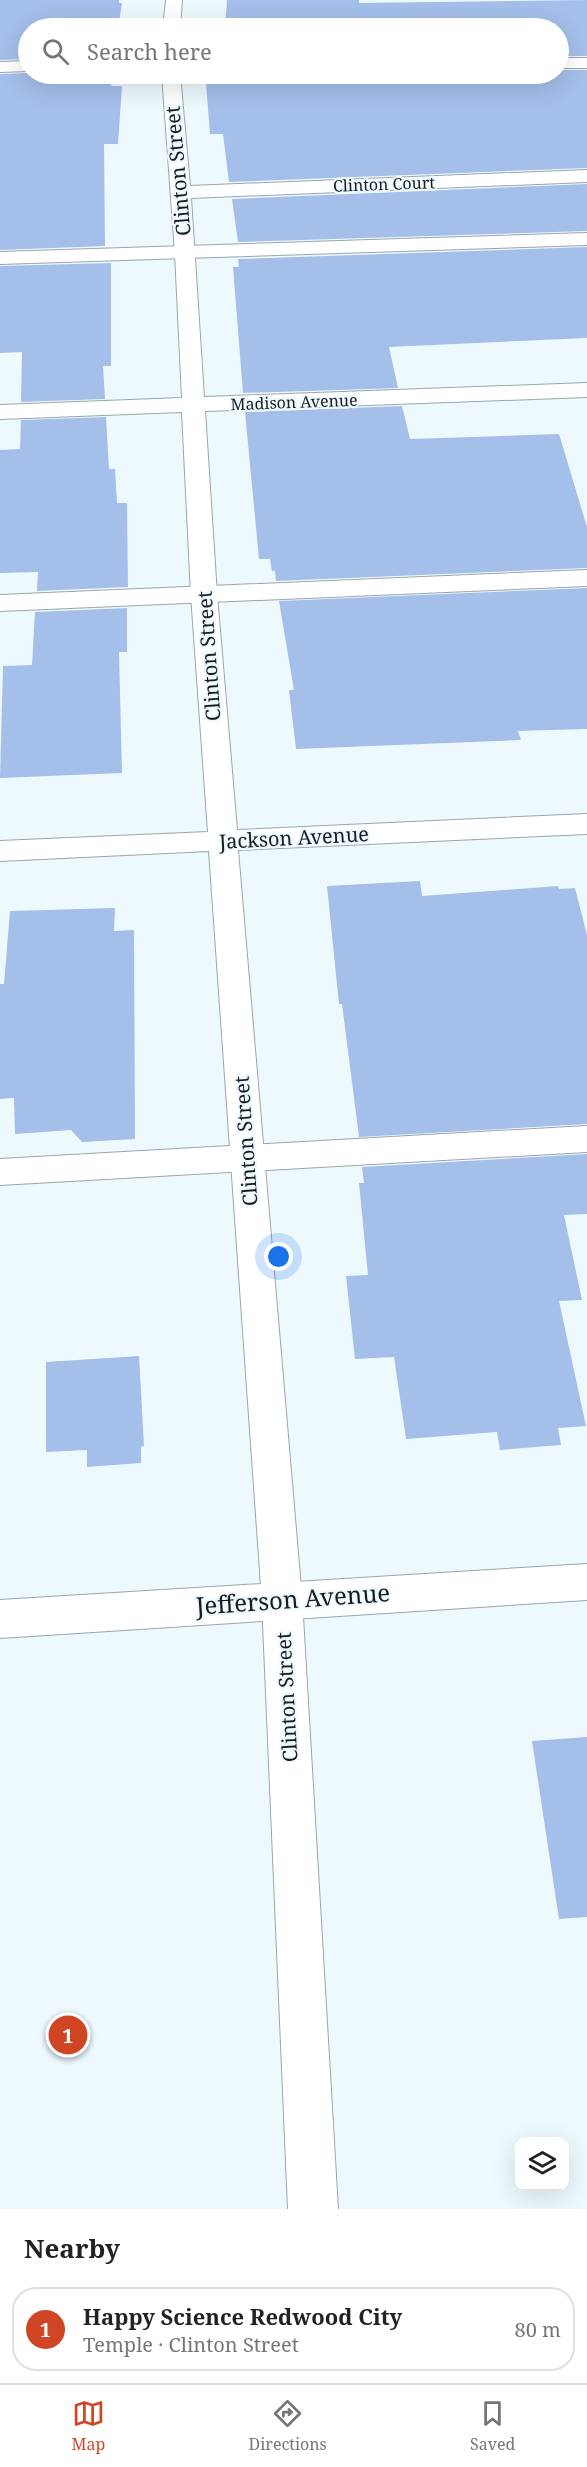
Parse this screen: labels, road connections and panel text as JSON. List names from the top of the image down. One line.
{"streets":{"street":["Clinton Street","Clinton Court","Madison Avenue","Jackson Avenue","Jefferson Avenue"]},"crossings":[["Clinton Street","Clinton Court"],["Clinton Street","Madison Avenue"],["Clinton Street","Jackson Avenue"],["Clinton Street","Jefferson Avenue"]],"page":{"search":"Search here","pins":"1","heading":"Nearby","list":[{"mark":"1","name":"Happy Science Redwood City","note":"Temple · Clinton Street","value":"80 m"}],"nav":["Map","Directions","Saved"]}}
